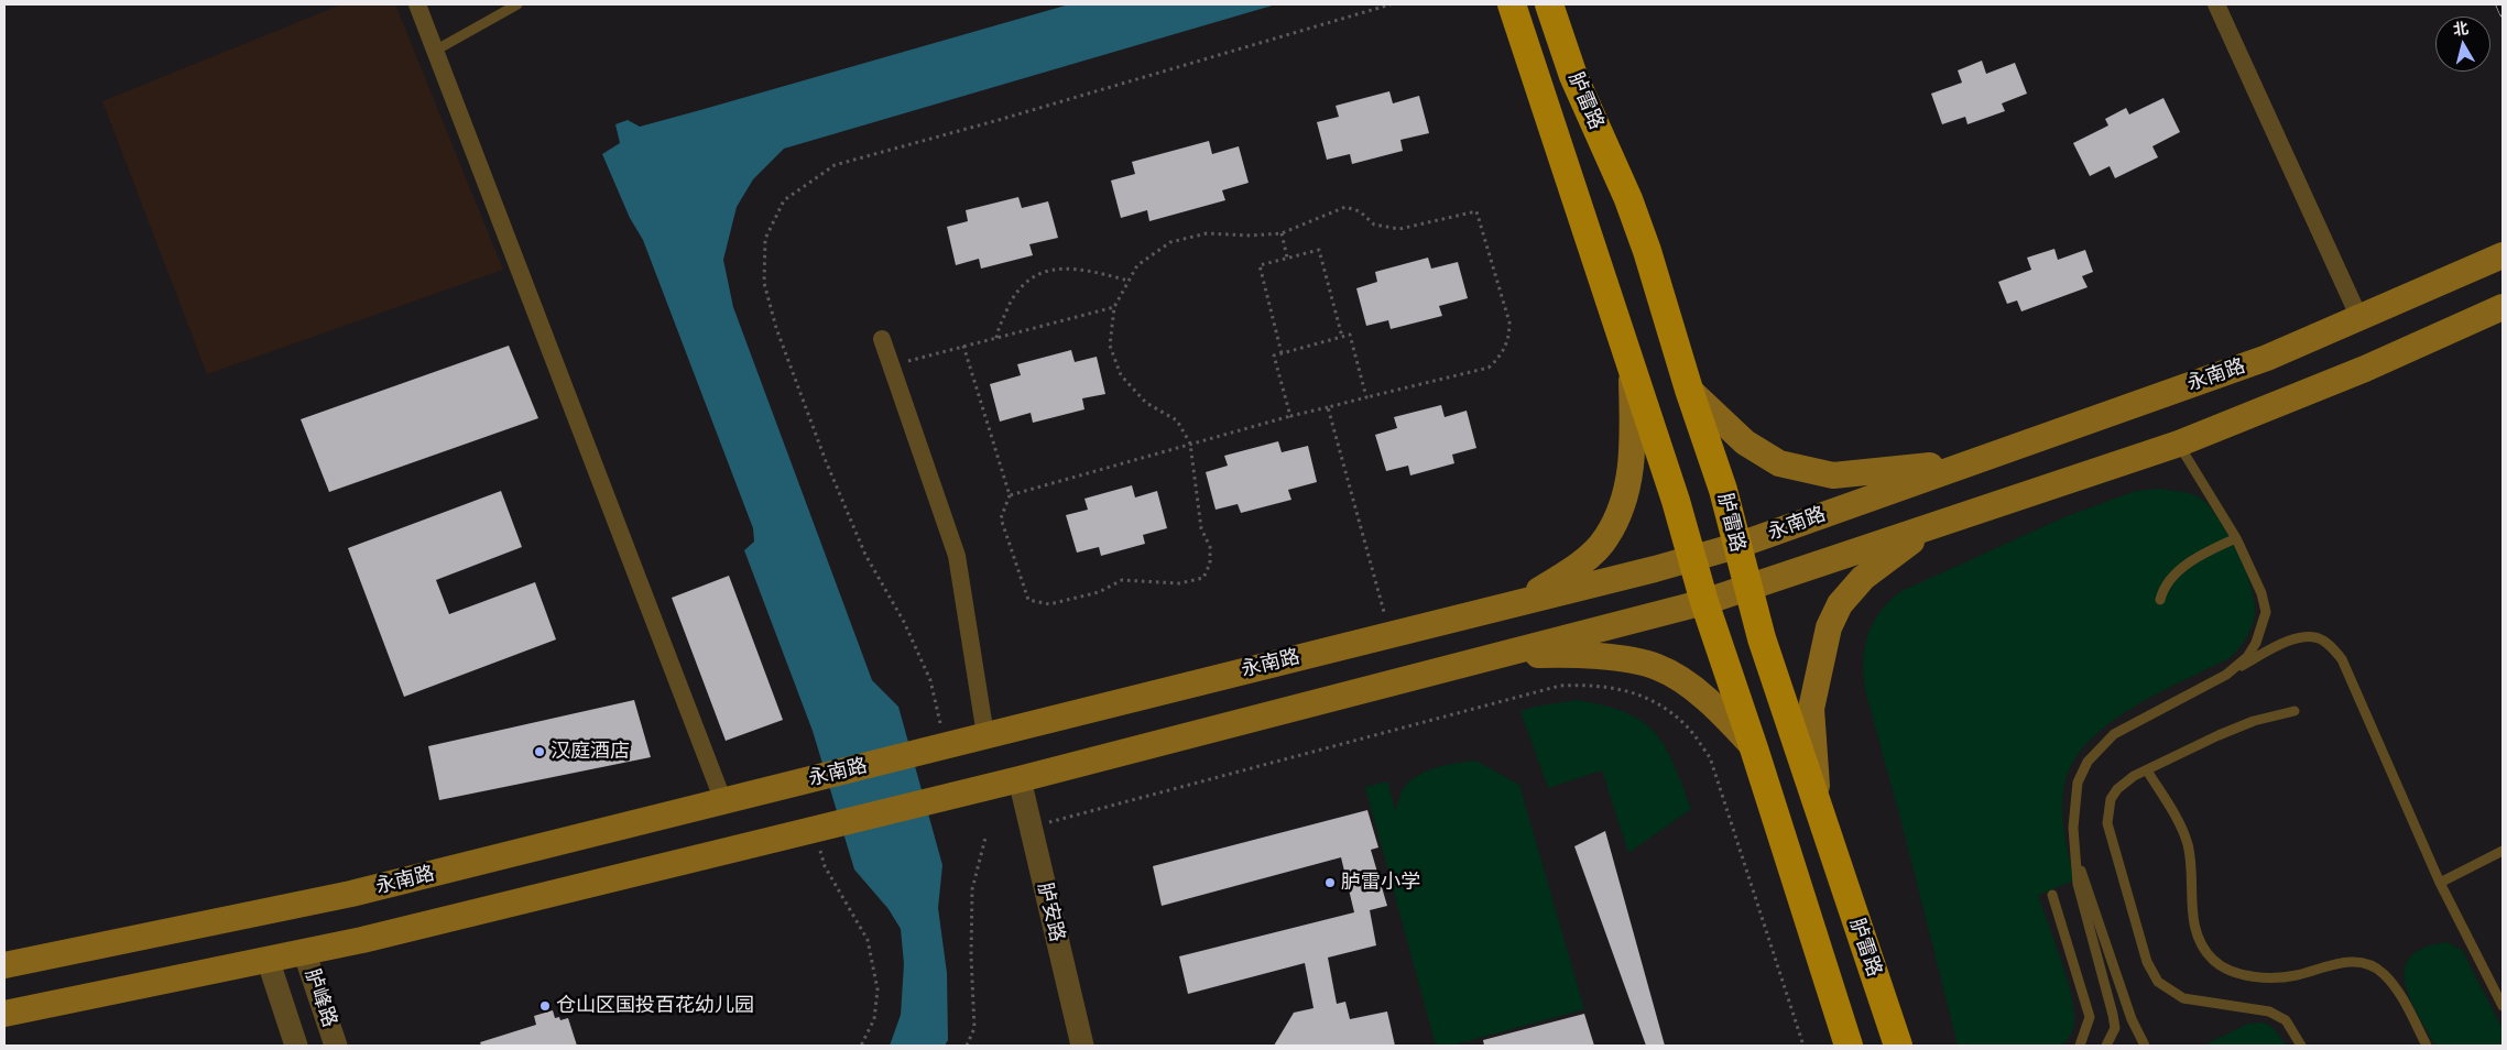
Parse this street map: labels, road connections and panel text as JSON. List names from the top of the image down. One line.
{"streets":{"main road":["胪雷路","永南路"],"street":["胪安路","胪峰路"]},"crossings":[["胪雷路","永南路"]],"places":["汉庭酒店","胪雷小学","仓山区国投百花幼儿园"],"north":"top"}
